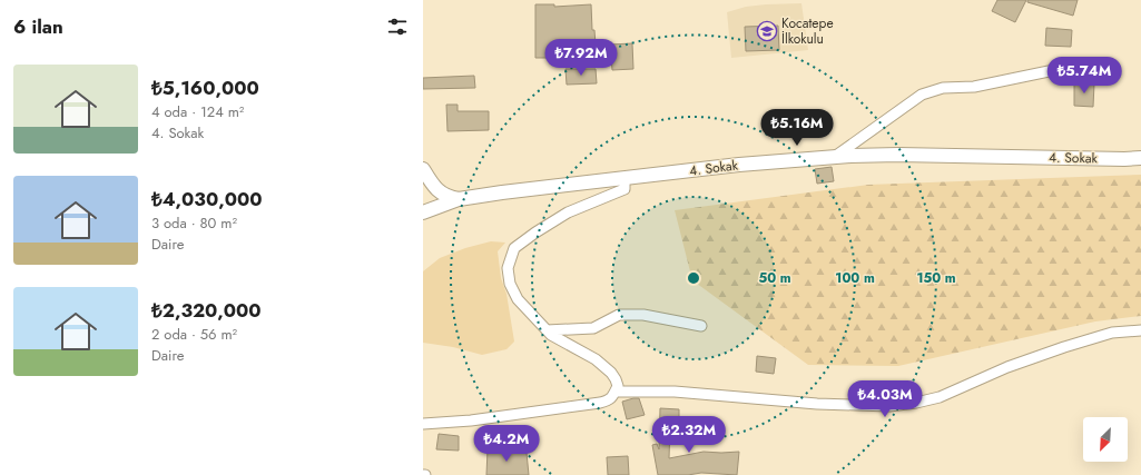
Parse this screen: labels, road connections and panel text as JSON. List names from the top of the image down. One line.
{"streets":{"street":["4. Sokak"]},"places":{"school or university":["Kocatepe İlkokulu"]},"north":"bottom left","page":{"heading":"6 ilan","price":["₺7.92M","₺5.74M","₺5.16M","₺4.03M","₺2.32M","₺4.2M"],"list":[{"name":"₺5,160,000","note":"4 oda · 124 m² · 4. Sokak"},{"name":"₺4,030,000","note":"3 oda · 80 m² · Daire"},{"name":"₺2,320,000","note":"2 oda · 56 m² · Daire"}]},"rings":["50 m","100 m","150 m"]}
